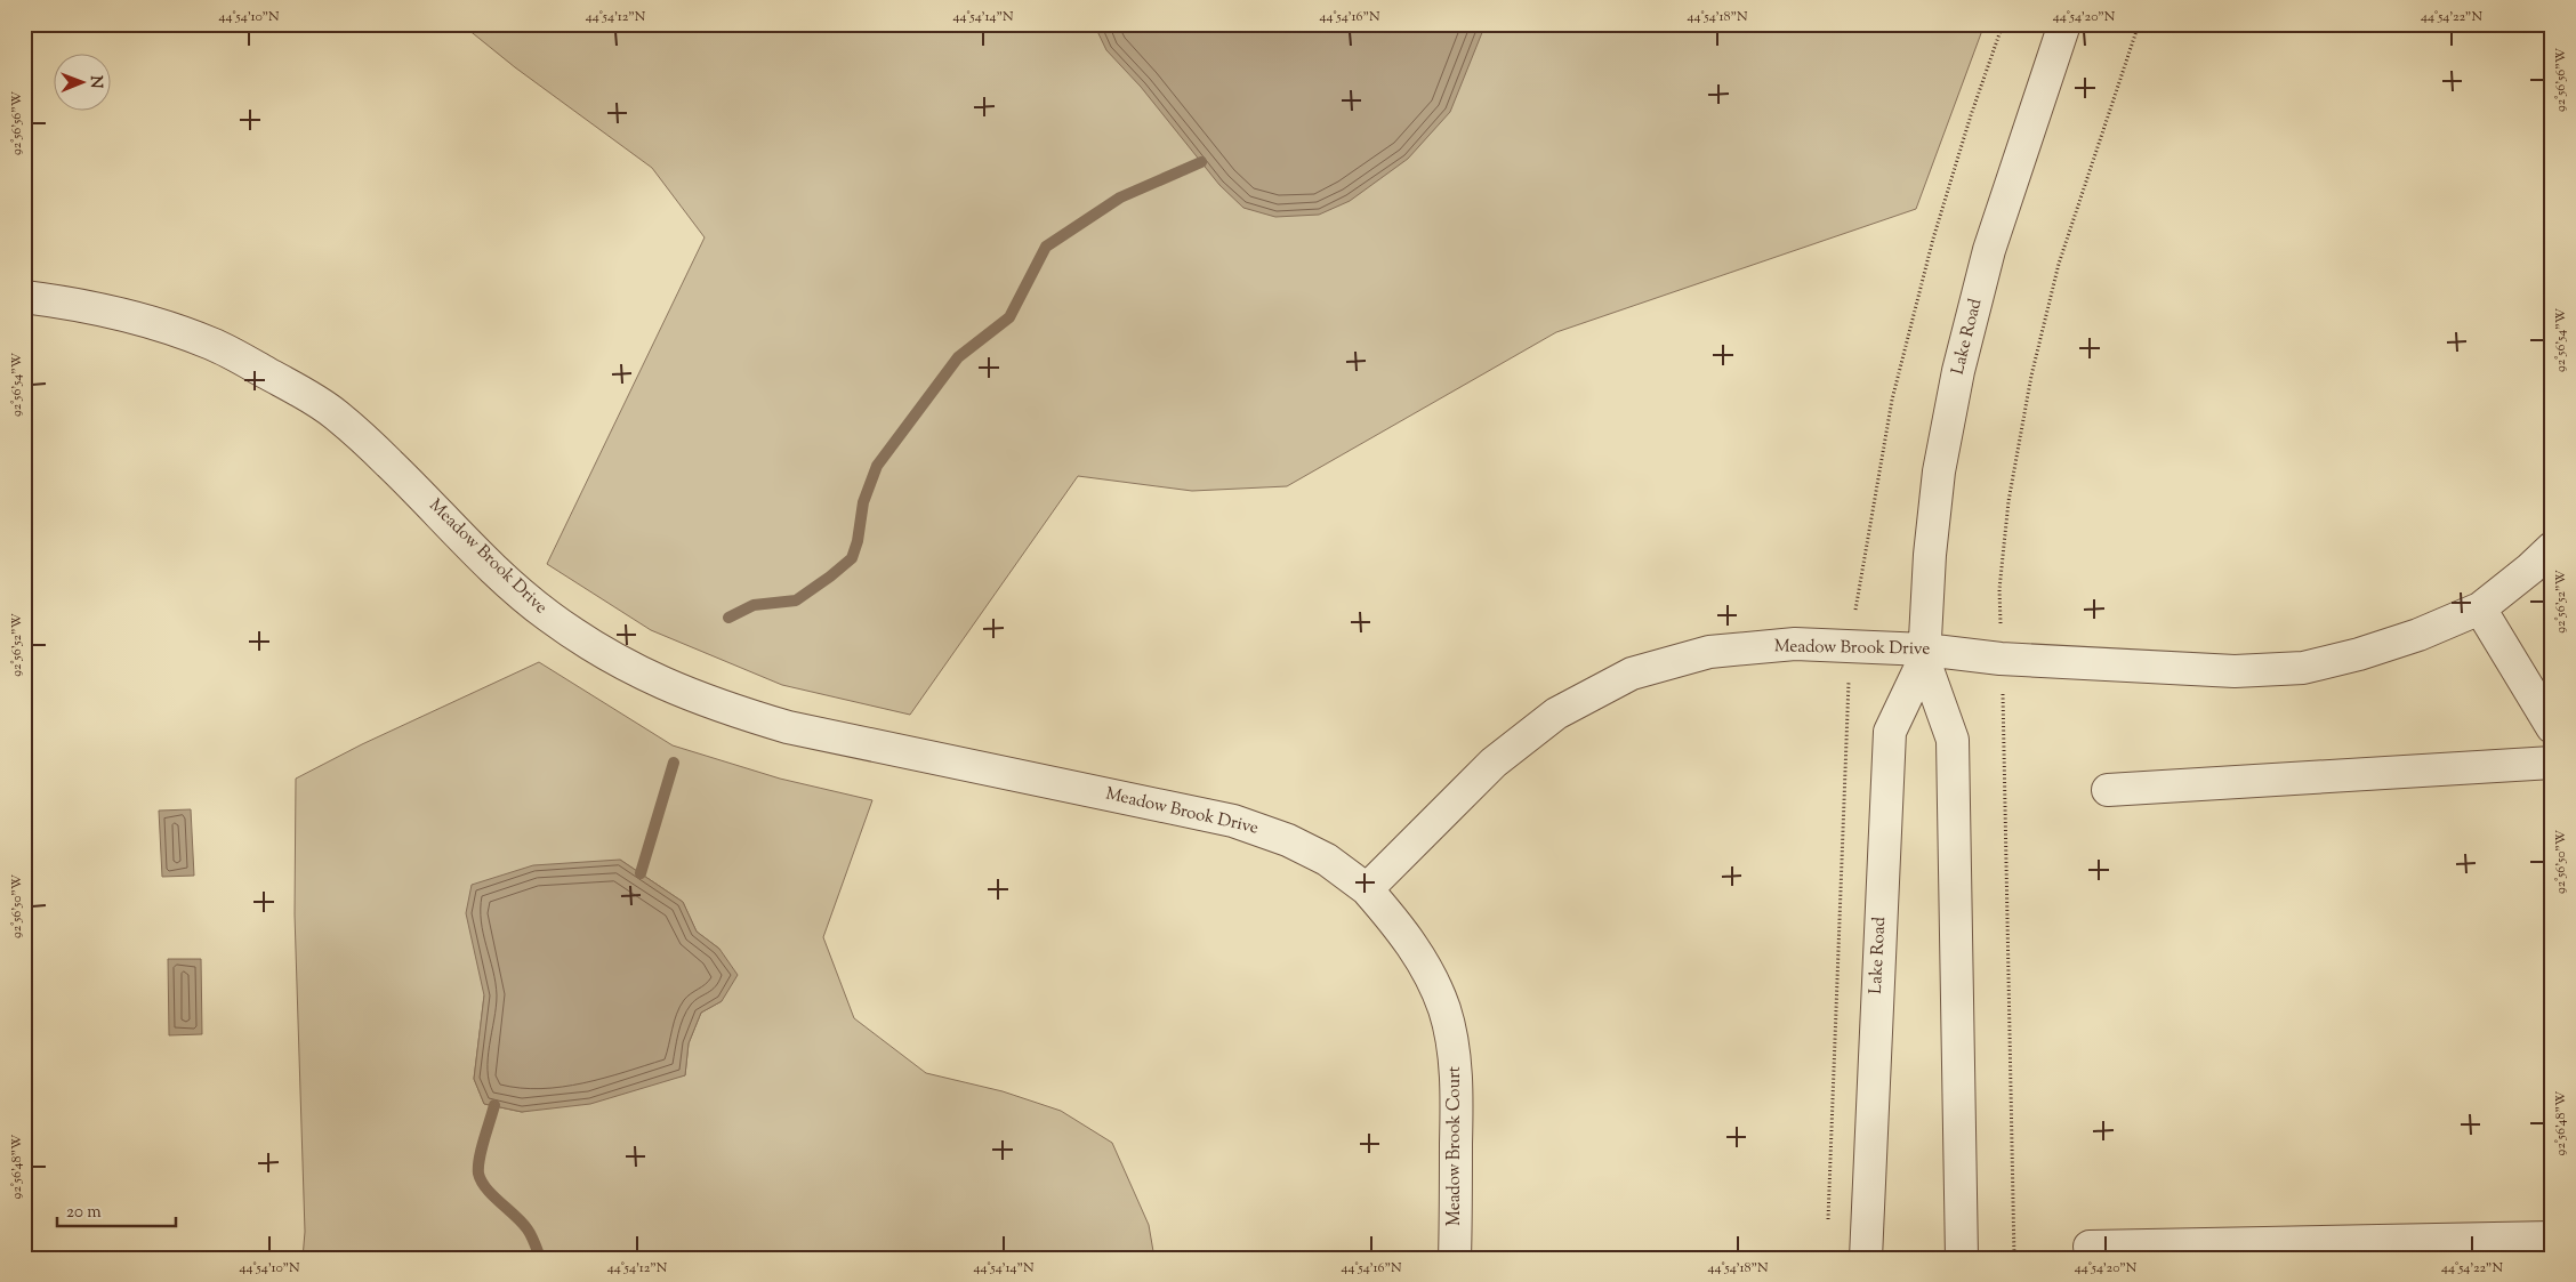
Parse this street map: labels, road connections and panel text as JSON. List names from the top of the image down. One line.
{"streets":{"street":["Lake Road","Meadow Brook Drive","Meadow Brook Court"]},"crossings":[["Lake Road","Meadow Brook Drive"],["Meadow Brook Drive","Meadow Brook Court"]],"scale_bar":"20 m","north":"right","coordinates":["44°54'10\"N","44°54'12\"N","44°54'14\"N","44°54'16\"N","44°54'18\"N","44°54'20\"N","44°54'22\"N","92°56'56\"W","92°56'54\"W","92°56'52\"W","92°56'50\"W","92°56'48\"W"]}
